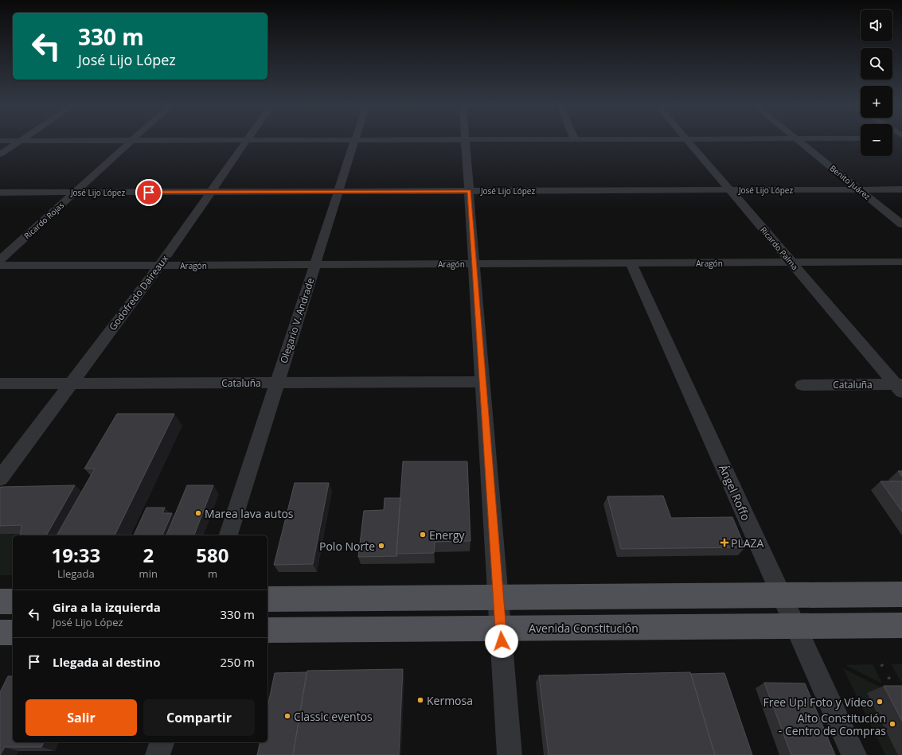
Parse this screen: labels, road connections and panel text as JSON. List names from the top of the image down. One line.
{"streets":{"main road":["Avenida Constitución"],"street":["Benito Juárez","José Lijo López","Ricardo Rojas","Ricardo Palma","Aragón","Godofredo Daireaux","Olegario V. Andrade","Cataluña","Ángel Roffo"]},"crossings":[["Benito Juárez","José Lijo López"],["José Lijo López","Ricardo Rojas"],["José Lijo López","Ricardo Palma"],["José Lijo López","Godofredo Daireaux"],["José Lijo López","Olegario V. Andrade"],["Ricardo Palma","Aragón"],["Ricardo Palma","Cataluña"],["Aragón","Godofredo Daireaux"],["Aragón","Olegario V. Andrade"],["Aragón","Ángel Roffo"],["Godofredo Daireaux","Cataluña"],["Olegario V. Andrade","Cataluña"],["Ángel Roffo","Avenida Constitución"]],"places":{"other":["Marea lava autos","Energy","Polo Norte","Kermosa","Free Up! Foto y Vídeo","Classic eventos","Alto Constitución - Centro de Compras"],"health":["PLAZA"]},"page":{"map_buttons":["+","−"],"turn":["330 m","José Lijo López"],"eta":["19:33","Llegada","2","min","580","m"],"list":[{"name":"Gira a la izquierda","note":"José Lijo López","value":"330 m"},{"name":"Llegada al destino","value":"250 m"}],"buttons":["Salir","Compartir"]}}
